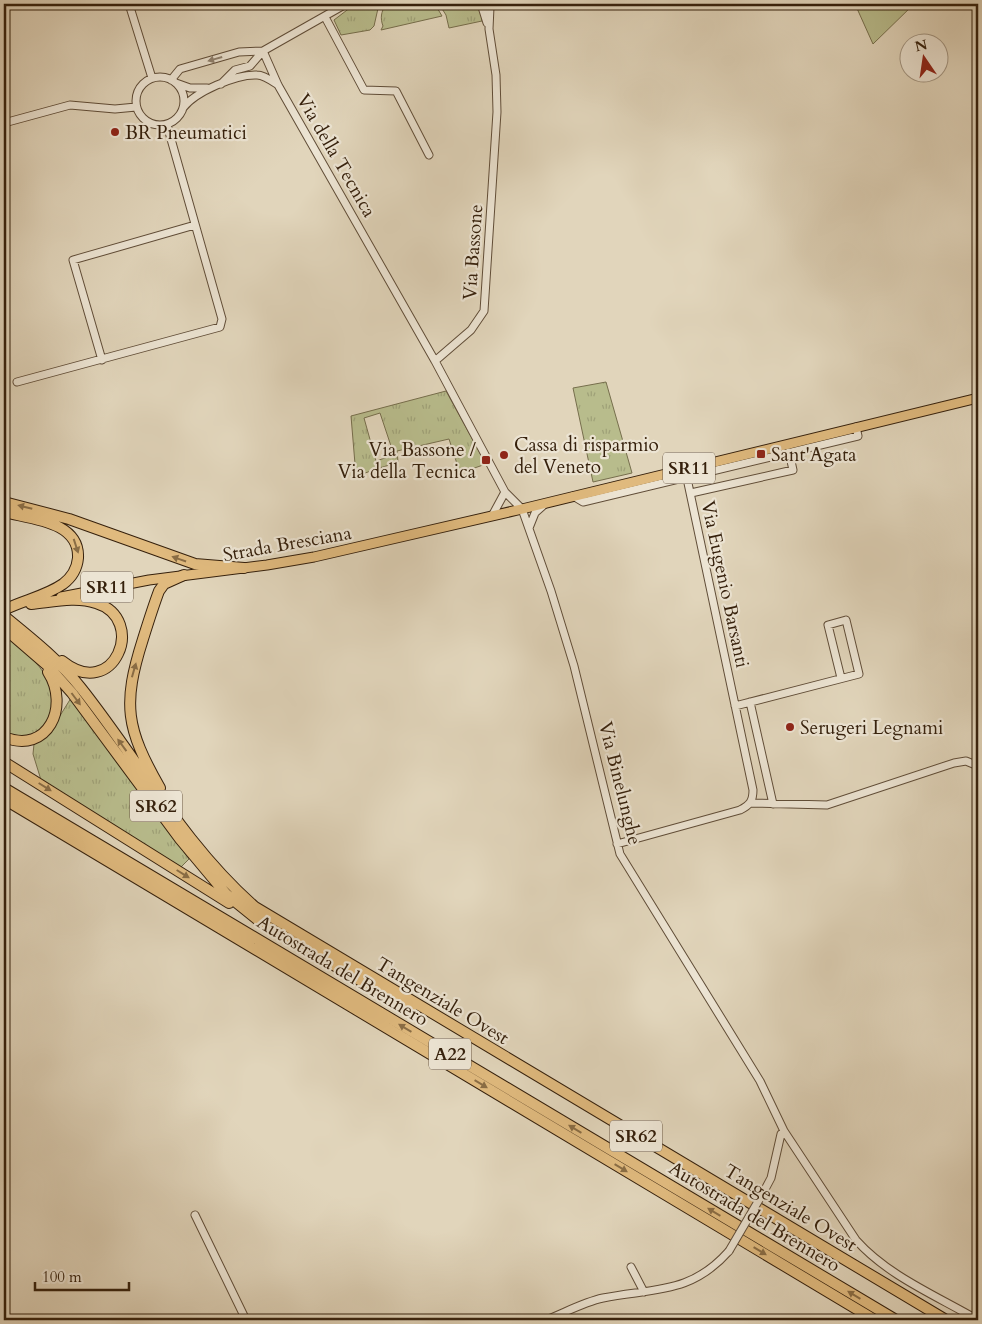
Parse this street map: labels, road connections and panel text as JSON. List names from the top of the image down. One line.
{"streets":{"highway":["SR62","Autostrada del Brennero","Tangenziale Ovest","A22"],"main road":["SR11","Strada Bresciana"],"street":["Via della Tecnica","Via Bassone","Via Eugenio Barsanti","Via Binelunghe"]},"crossings":[["Via della Tecnica","Via Bassone"],["Strada Bresciana","Via Eugenio Barsanti"],["Strada Bresciana","Via Binelunghe"]],"places":{"other":["BR Pneumatici","Cassa di risparmio del Veneto","Serugeri Legnami"],"transit":["Sant'Agata","Via Bassone / Via della Tecnica"]},"scale_bar":"100 m","north":"top"}
